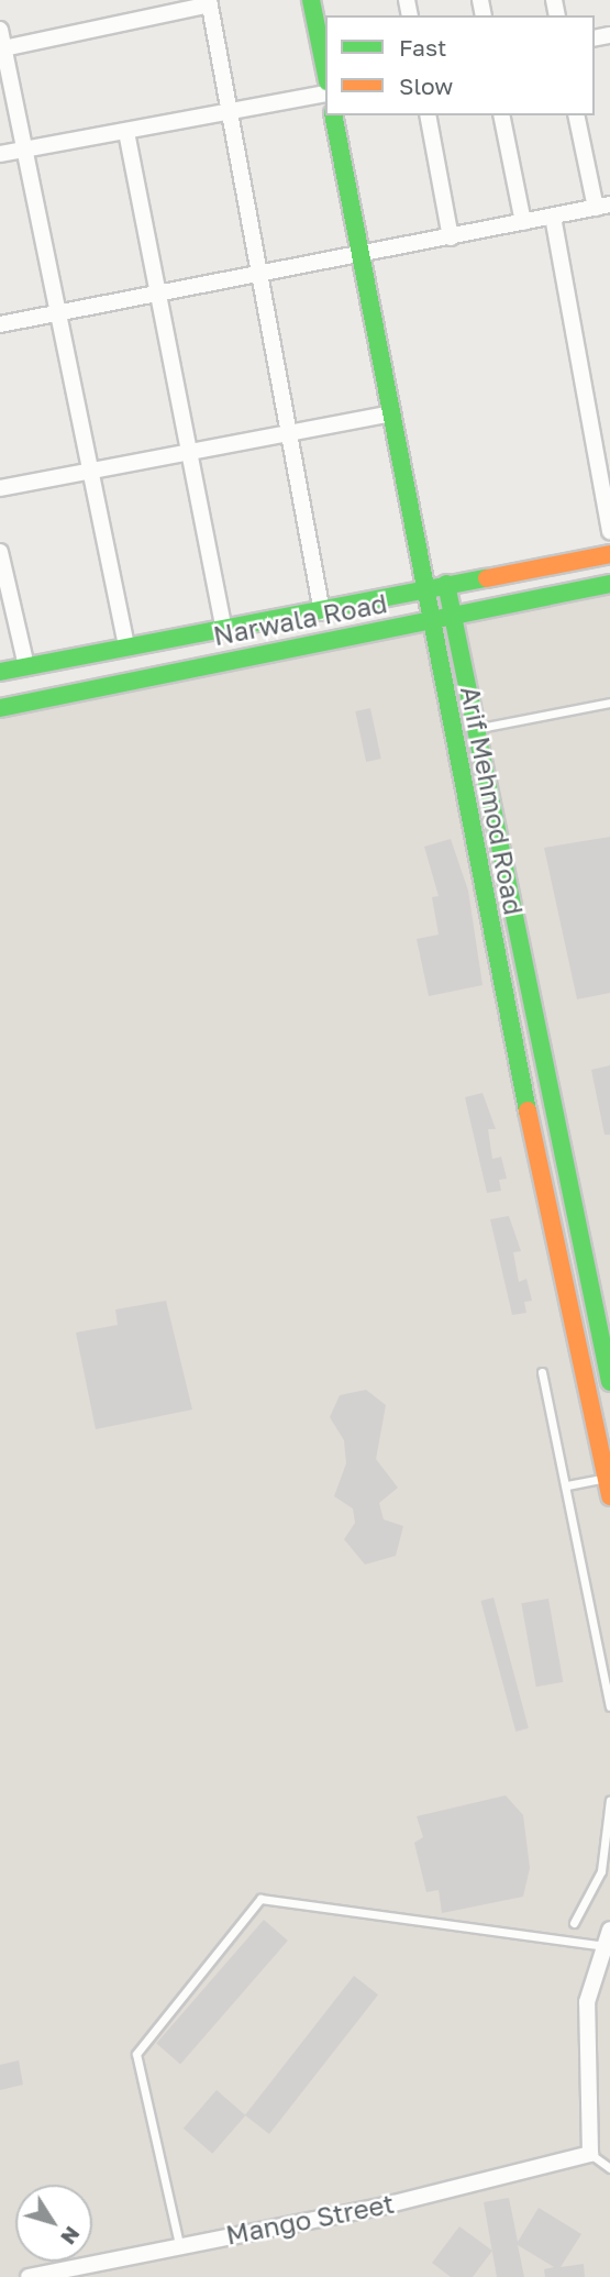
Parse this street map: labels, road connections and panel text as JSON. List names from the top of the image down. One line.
{"streets":{"street":["Narwala Road","Arif Mehmod Road","Mango Street"]},"crossings":[["Narwala Road","Arif Mehmod Road"]],"legend":["Fast","Slow"],"north":"bottom right"}
